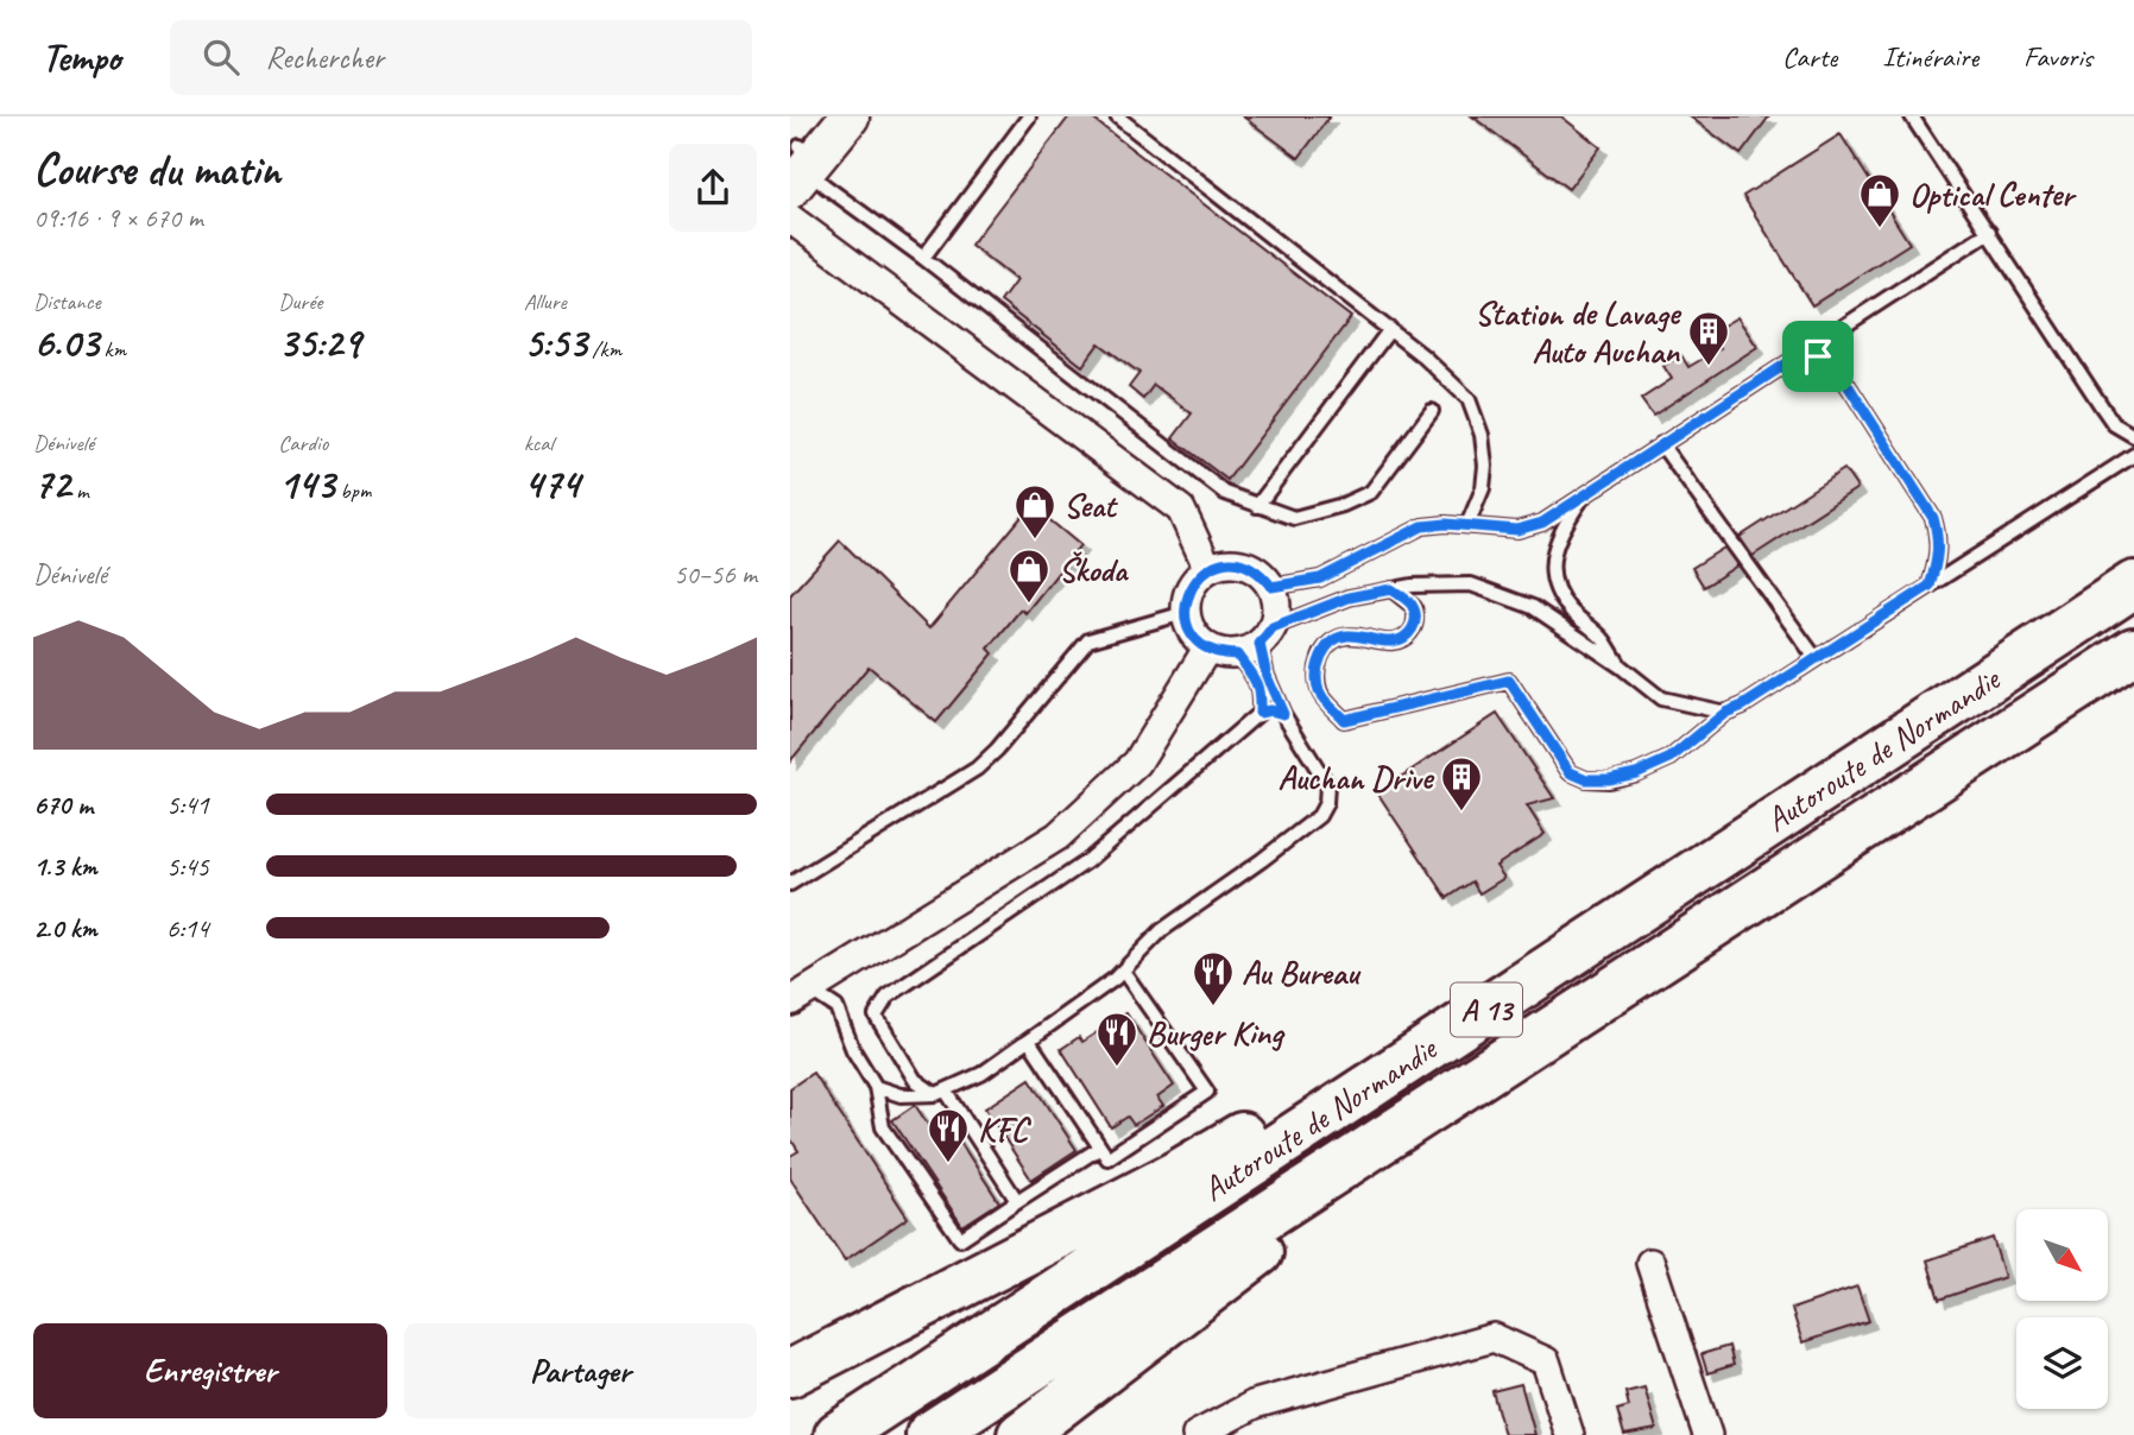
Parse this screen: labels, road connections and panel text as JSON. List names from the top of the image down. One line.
{"streets":{"highway":["Autoroute de Normandie","A 13"]},"places":{"shop":["Optical Center","Seat","Škoda"],"building":["Station de Lavage Auto Auchan","Auchan Drive"],"restaurant":["Au Bureau","Burger King","KFC"]},"north":"bottom right","page":{"header":"Tempo","search":"Rechercher","nav":["Carte","Itinéraire","Favoris"],"heading":["Course du matin","09:16 · 9 × 670 m"],"stats":[["Distance","6.03 km"],["Durée","35:29"],["Allure","5:53 /km"],["Dénivelé","72 m"],["Cardio","143 bpm"],["kcal","474"]],"chart":["Dénivelé","50–56 m"],"list":[{"name":"670 m","note":"5:41"},{"name":"1.3 km","note":"5:45"},{"name":"2.0 km","note":"6:14"}],"buttons":["Enregistrer","Partager"]}}
